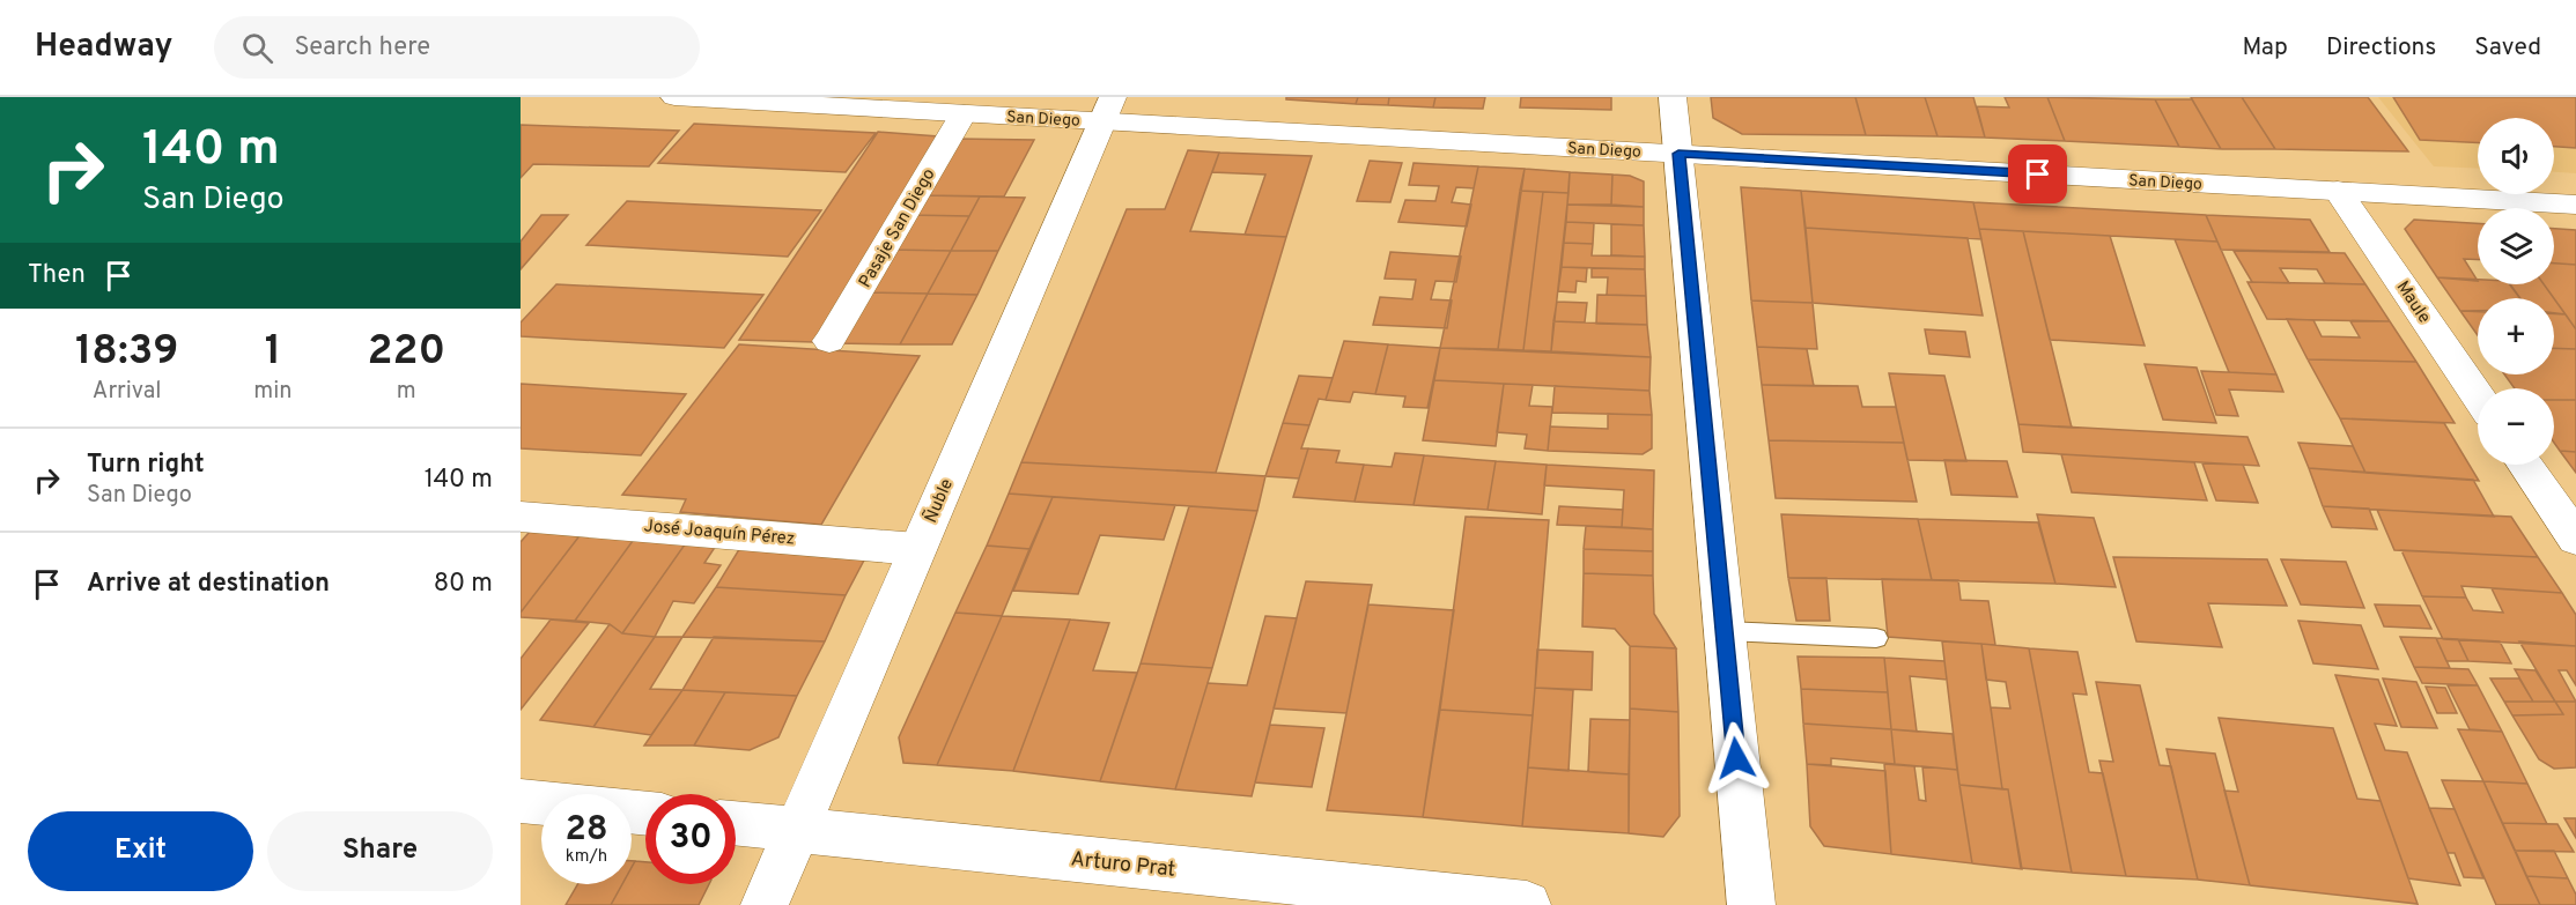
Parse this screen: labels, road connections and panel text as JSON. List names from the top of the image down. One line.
{"streets":{"main road":["San Diego","Pasaje San Diego","Maule","Ñuble","José Joaquín Pérez","Arturo Prat"]},"crossings":[["San Diego","Pasaje San Diego"],["San Diego","Maule"],["San Diego","Ñuble"],["Ñuble","José Joaquín Pérez"],["Ñuble","Arturo Prat"]],"page":{"header":"Headway","search":"Search here","nav":["Map","Directions","Saved"],"turn":["140 m","San Diego"],"map_buttons":["+","−"],"then":"Then","eta":["18:39","Arrival","1","min","220","m"],"list":[{"name":"Turn right","note":"San Diego","value":"140 m"},{"name":"Arrive at destination","value":"80 m"}],"speed":"28 km/h","limit":"30","buttons":["Exit","Share"]}}
